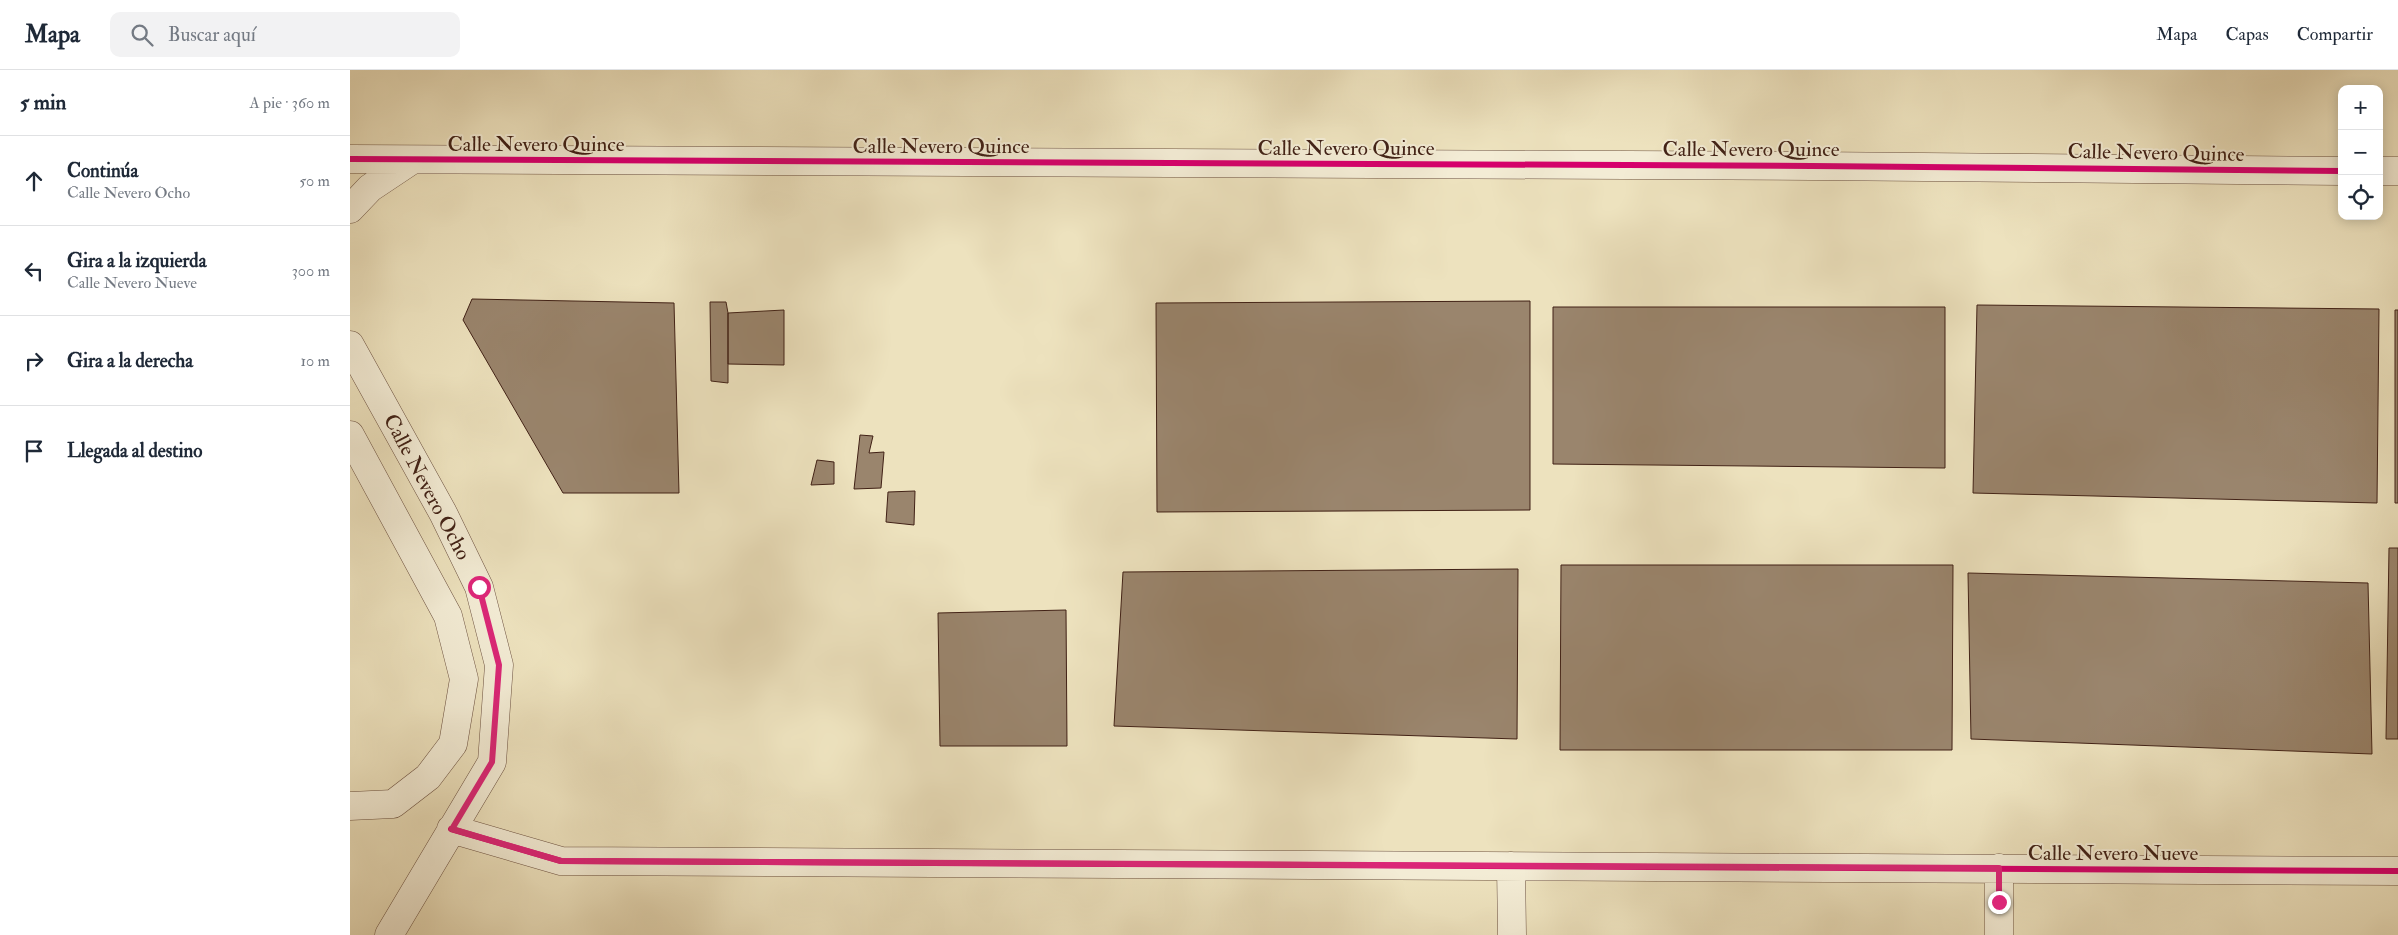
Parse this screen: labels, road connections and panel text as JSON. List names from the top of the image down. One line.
{"streets":{"street":["Calle Nevero Quince","Calle Nevero Ocho","Calle Nevero Nueve"]},"crossings":[["Calle Nevero Ocho","Calle Nevero Nueve"]],"page":{"header":"Mapa","search":"Buscar aquí","nav":["Mapa","Capas","Compartir"],"heading":["5 min","A pie · 360 m"],"map_buttons":["+","−"],"list":[["Continúa","Calle Nevero Ocho","50 m"],["Gira a la izquierda","Calle Nevero Nueve","300 m"],["Gira a la derecha","10 m"],"Llegada al destino"]}}
